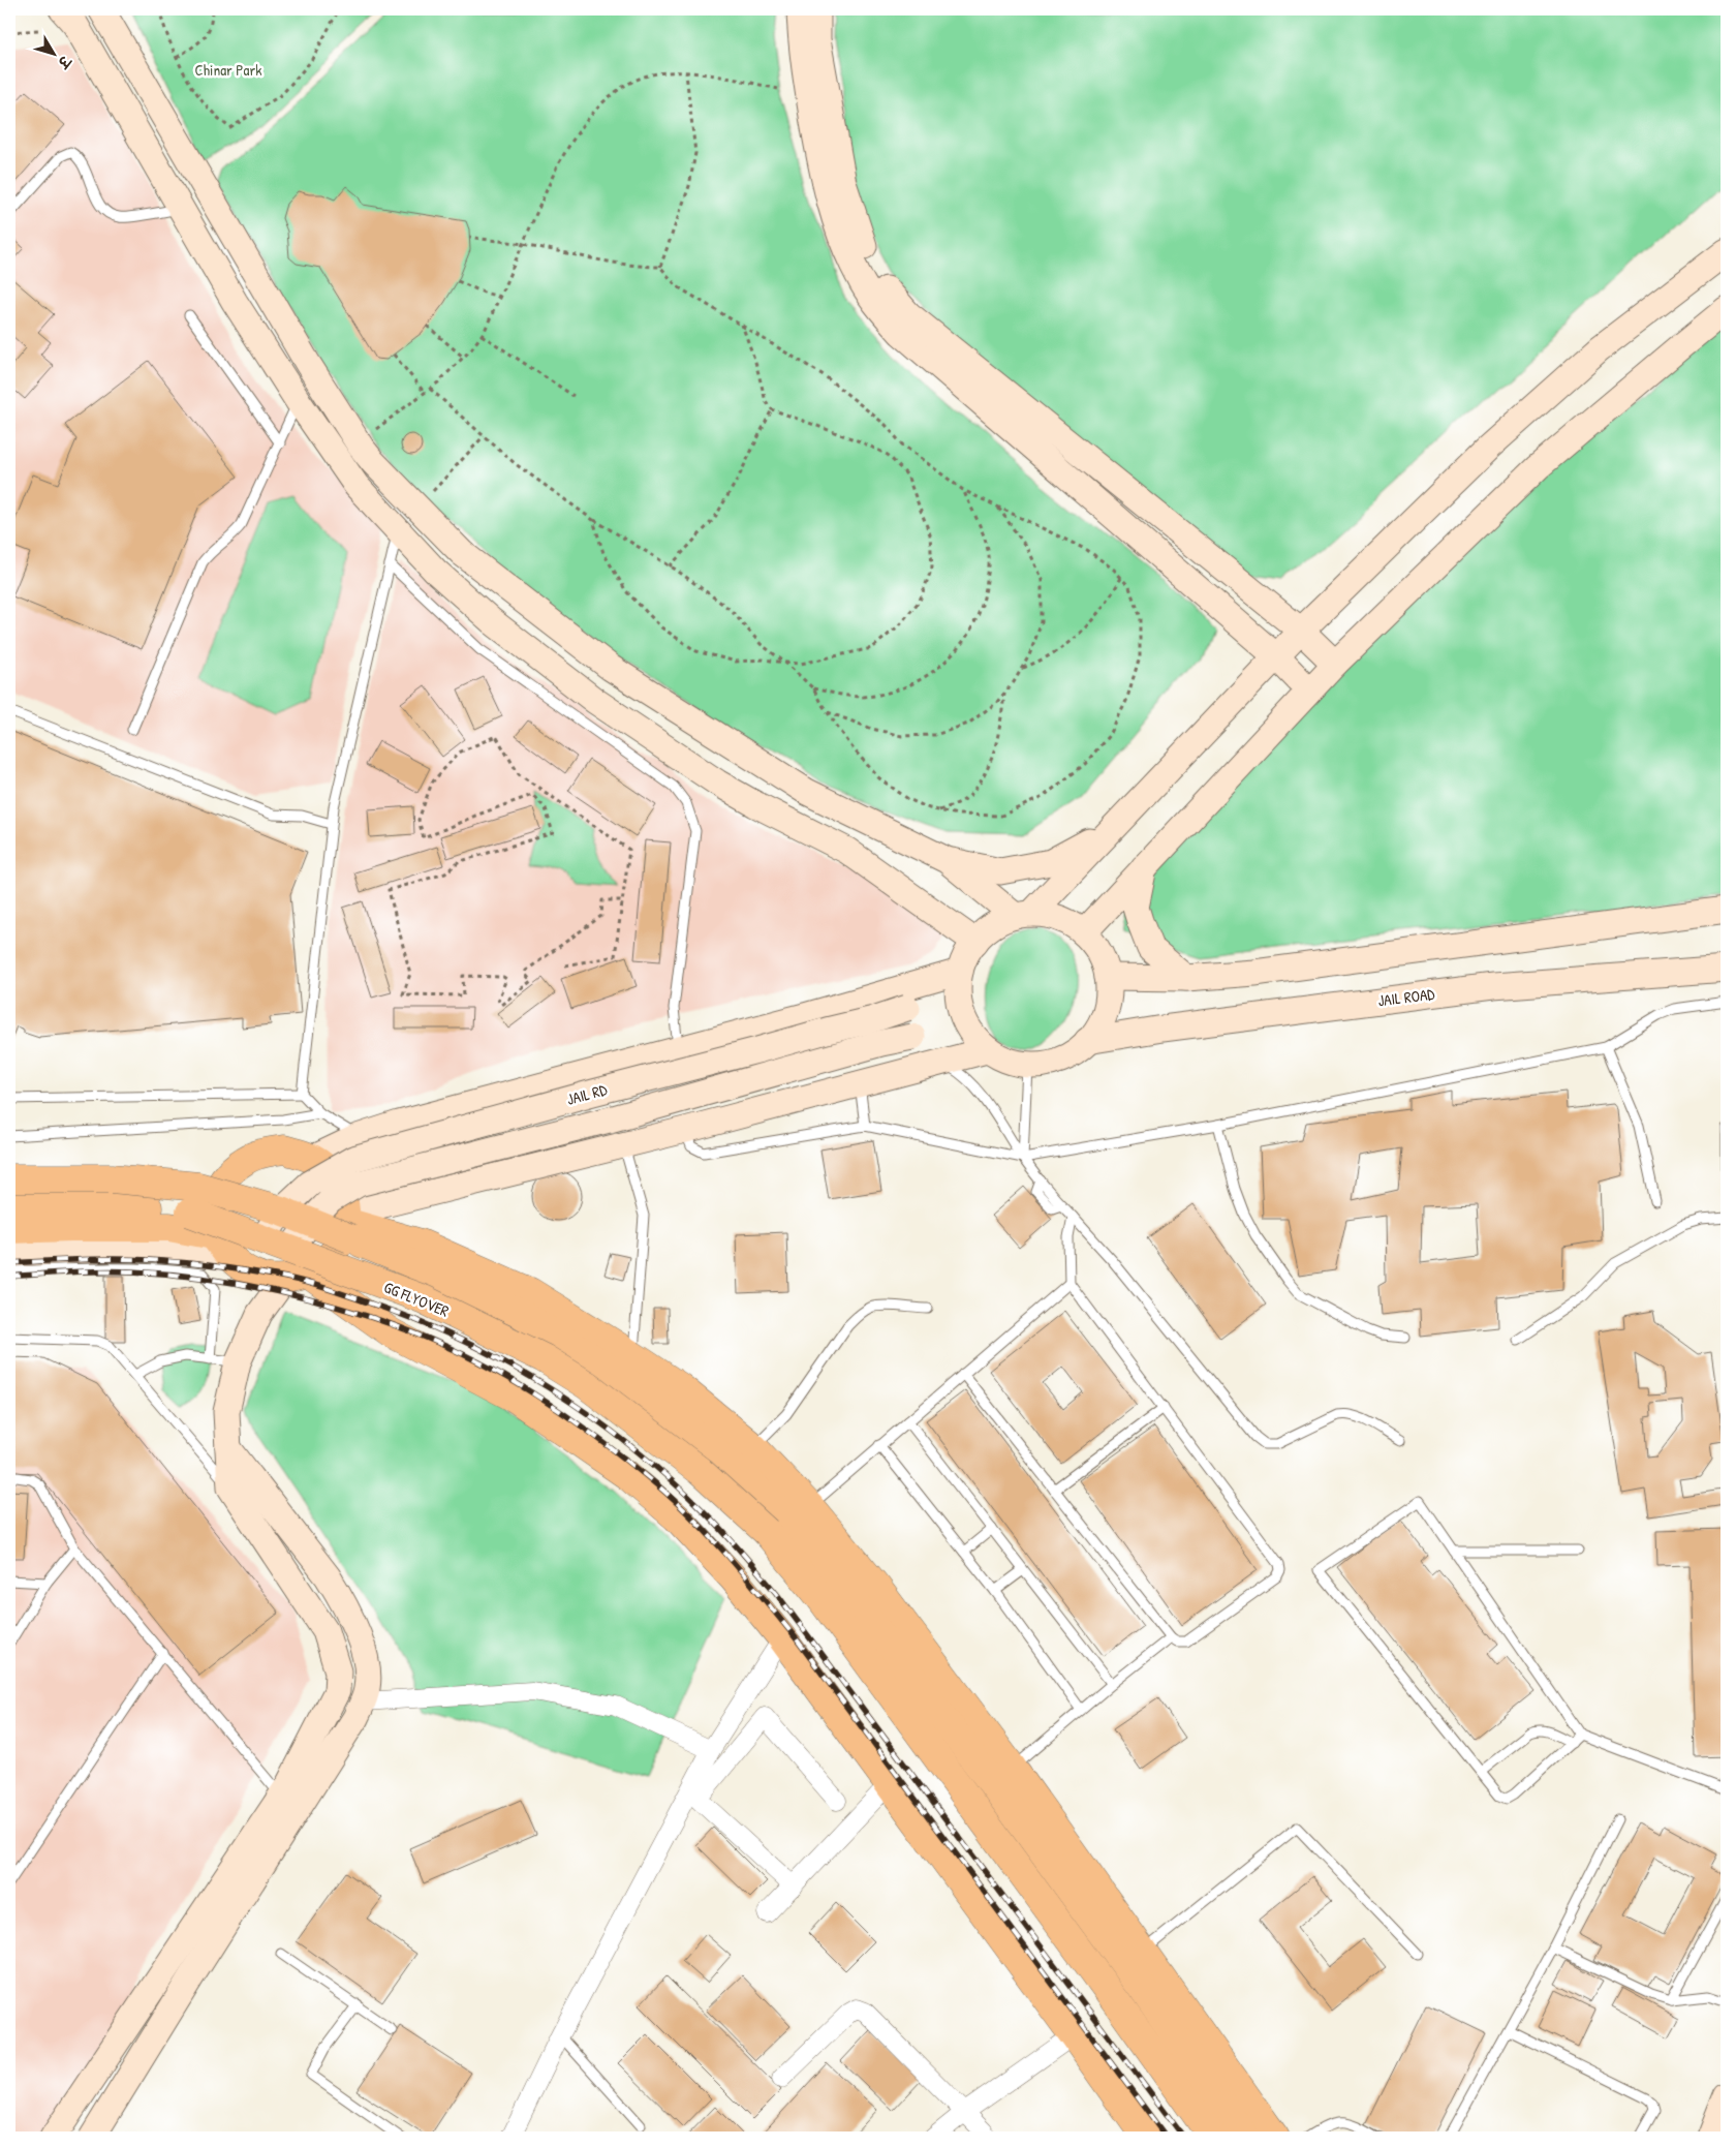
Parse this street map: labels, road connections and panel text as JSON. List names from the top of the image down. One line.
{"streets":{"main road":["JAIL ROAD","JAIL RD","GG FLYOVER"]},"crossings":[["JAIL RD","GG FLYOVER"]],"parks":["Chinar Park"],"north":"bottom right"}
